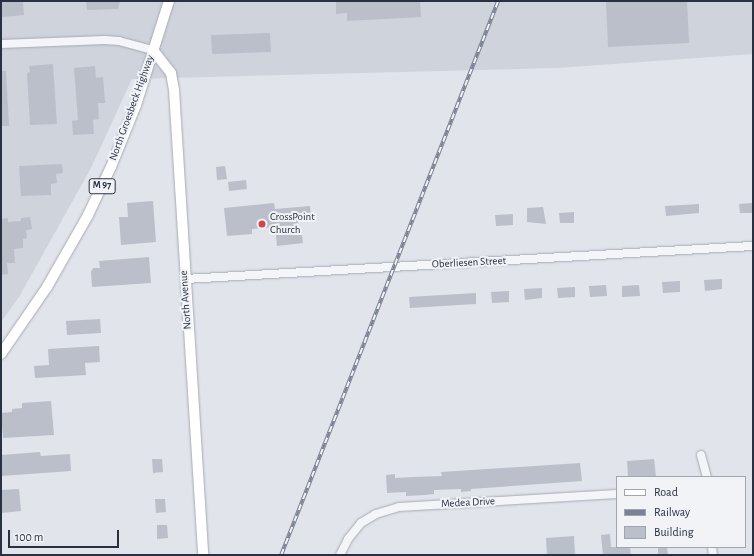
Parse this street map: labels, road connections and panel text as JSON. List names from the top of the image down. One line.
{"streets":{"main road":["North Groesbeck Highway","M 97","North Avenue"],"street":["Oberliesen Street","Medea Drive"]},"crossings":[["North Groesbeck Highway","North Avenue"],["Oberliesen Street","North Avenue"]],"places":["CrossPoint Church"],"legend":["Road","Railway","Building"],"scale_bar":"100 m"}
